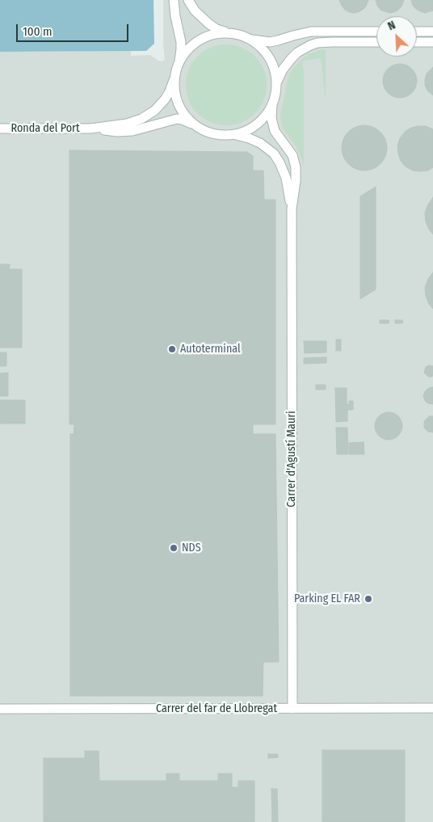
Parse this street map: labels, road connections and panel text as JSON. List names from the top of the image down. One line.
{"streets":{"street":["Ronda del Port","Carrer d'Agustí Mauri","Carrer del far de Llobregat"]},"crossings":[["Carrer d'Agustí Mauri","Carrer del far de Llobregat"]],"places":["Autoterminal","NDS","Parking EL FAR"],"scale_bar":"100 m","north":"top left"}
